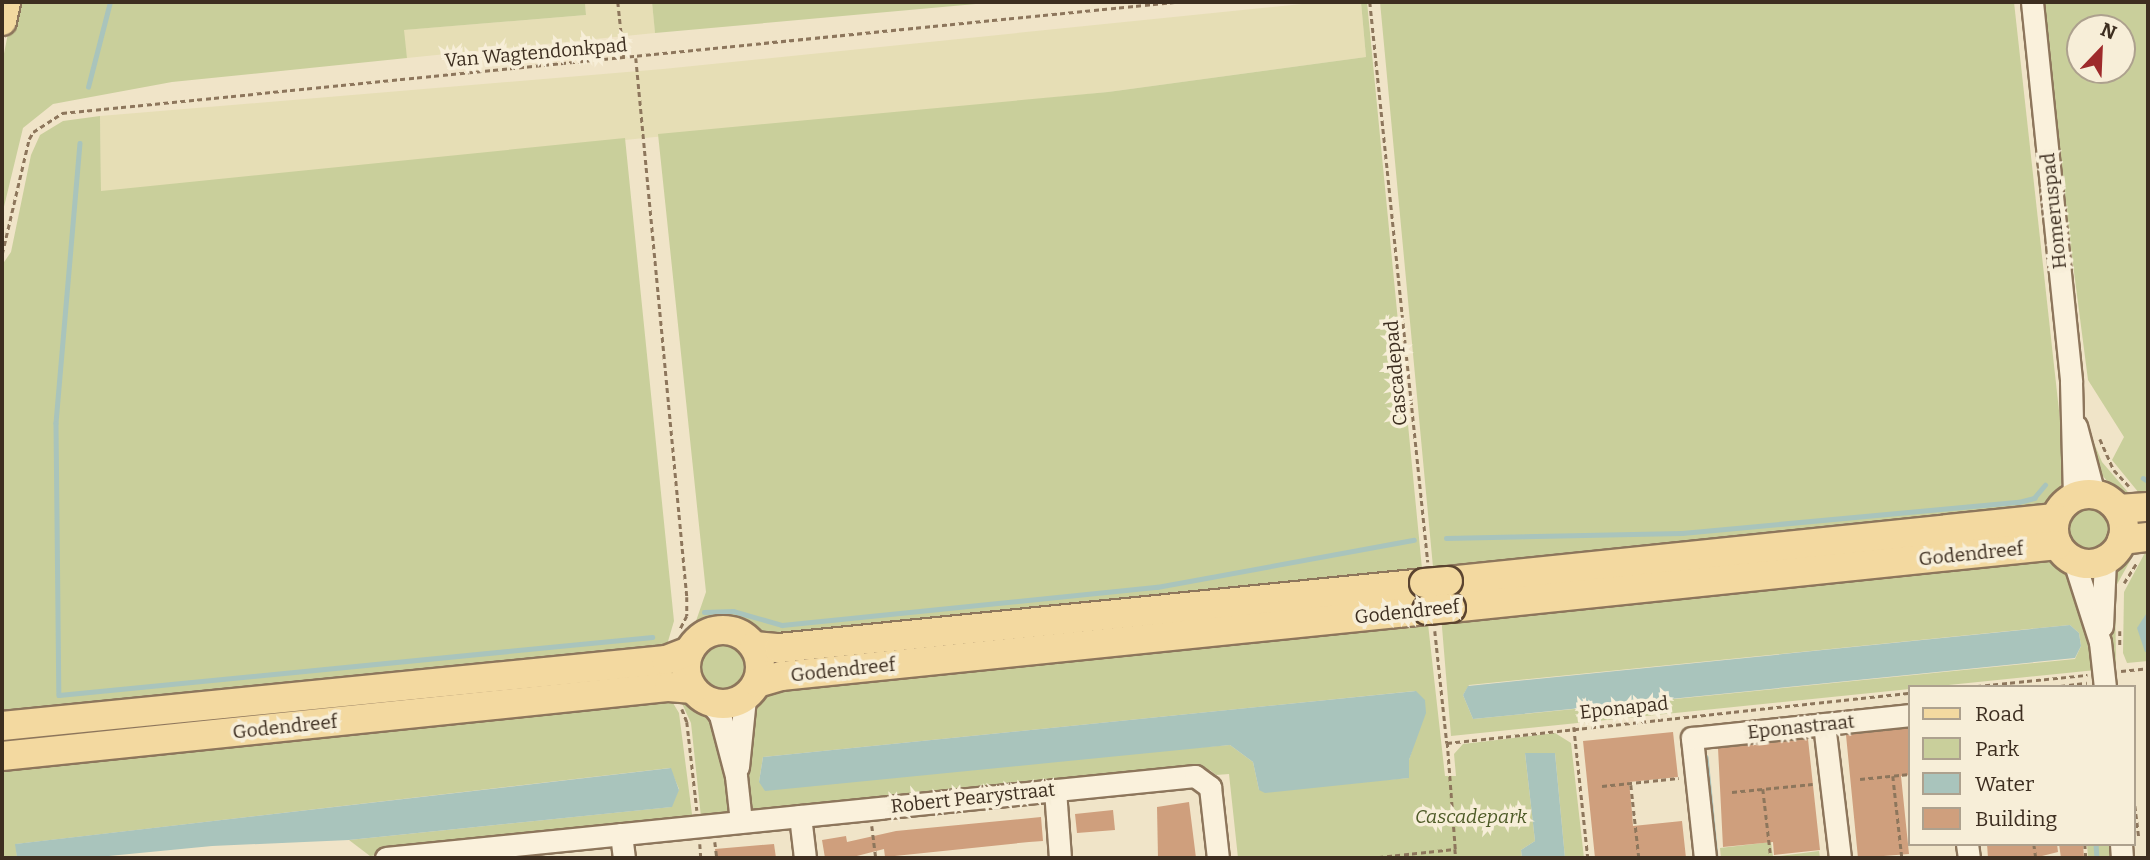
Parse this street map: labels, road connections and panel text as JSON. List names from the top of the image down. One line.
{"streets":{"main road":["Godendreef"],"street":["Homeruspad","Eponastraat","Robert Pearystraat"],"path":["Van Wagtendonkpad","Cascadepad","Eponapad"]},"crossings":[["Cascadepad","Godendreef"],["Cascadepad","Eponapad"]],"parks":["Cascadepark"],"legend":["Road","Park","Water","Building"],"north":"top right"}
